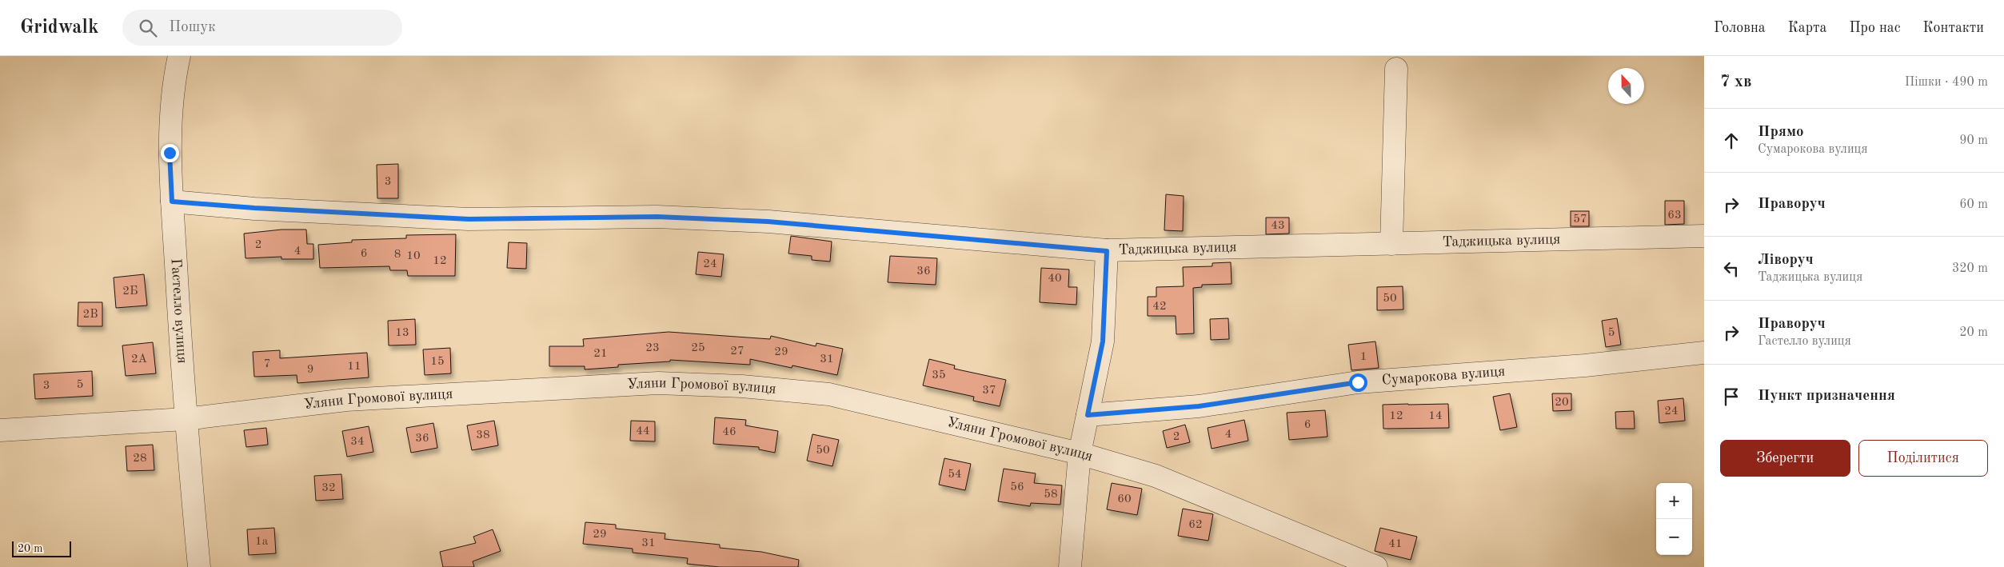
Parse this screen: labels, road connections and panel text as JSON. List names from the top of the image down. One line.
{"streets":{"street":["Таджицька вулиця","Гастелло вулиця","Сумарокова вулиця","Уляни Громової вулиця"]},"crossings":[["Таджицька вулиця","Гастелло вулиця"],["Гастелло вулиця","Уляни Громової вулиця"]],"house_numbers":["3","63","57","43","2","4","6","8","10","12","24","36","40","2Б","50","42","2В","13","5","23","25","27","29","21","1","2А","31","15","7","11","9","35","5","3","37","20","24","12","14","6","44","46","4","38","2","36","34","50","28","54","56","32","58","60","62","29","1а","31","41"],"scale_bar":"20 m","north":"top","page":{"header":"Gridwalk","search":"Пошук","nav":["Головна","Карта","Про нас","Контакти"],"heading":["7 хв","Пішки · 490 m"],"list":[["Прямо","Сумарокова вулиця","90 m"],["Праворуч","60 m"],["Ліворуч","Таджицька вулиця","320 m"],["Праворуч","Гастелло вулиця","20 m"],"Пункт призначення"],"buttons":["Зберегти","Поділитися"],"map_buttons":["+","−"],"scale":"20 m"}}
